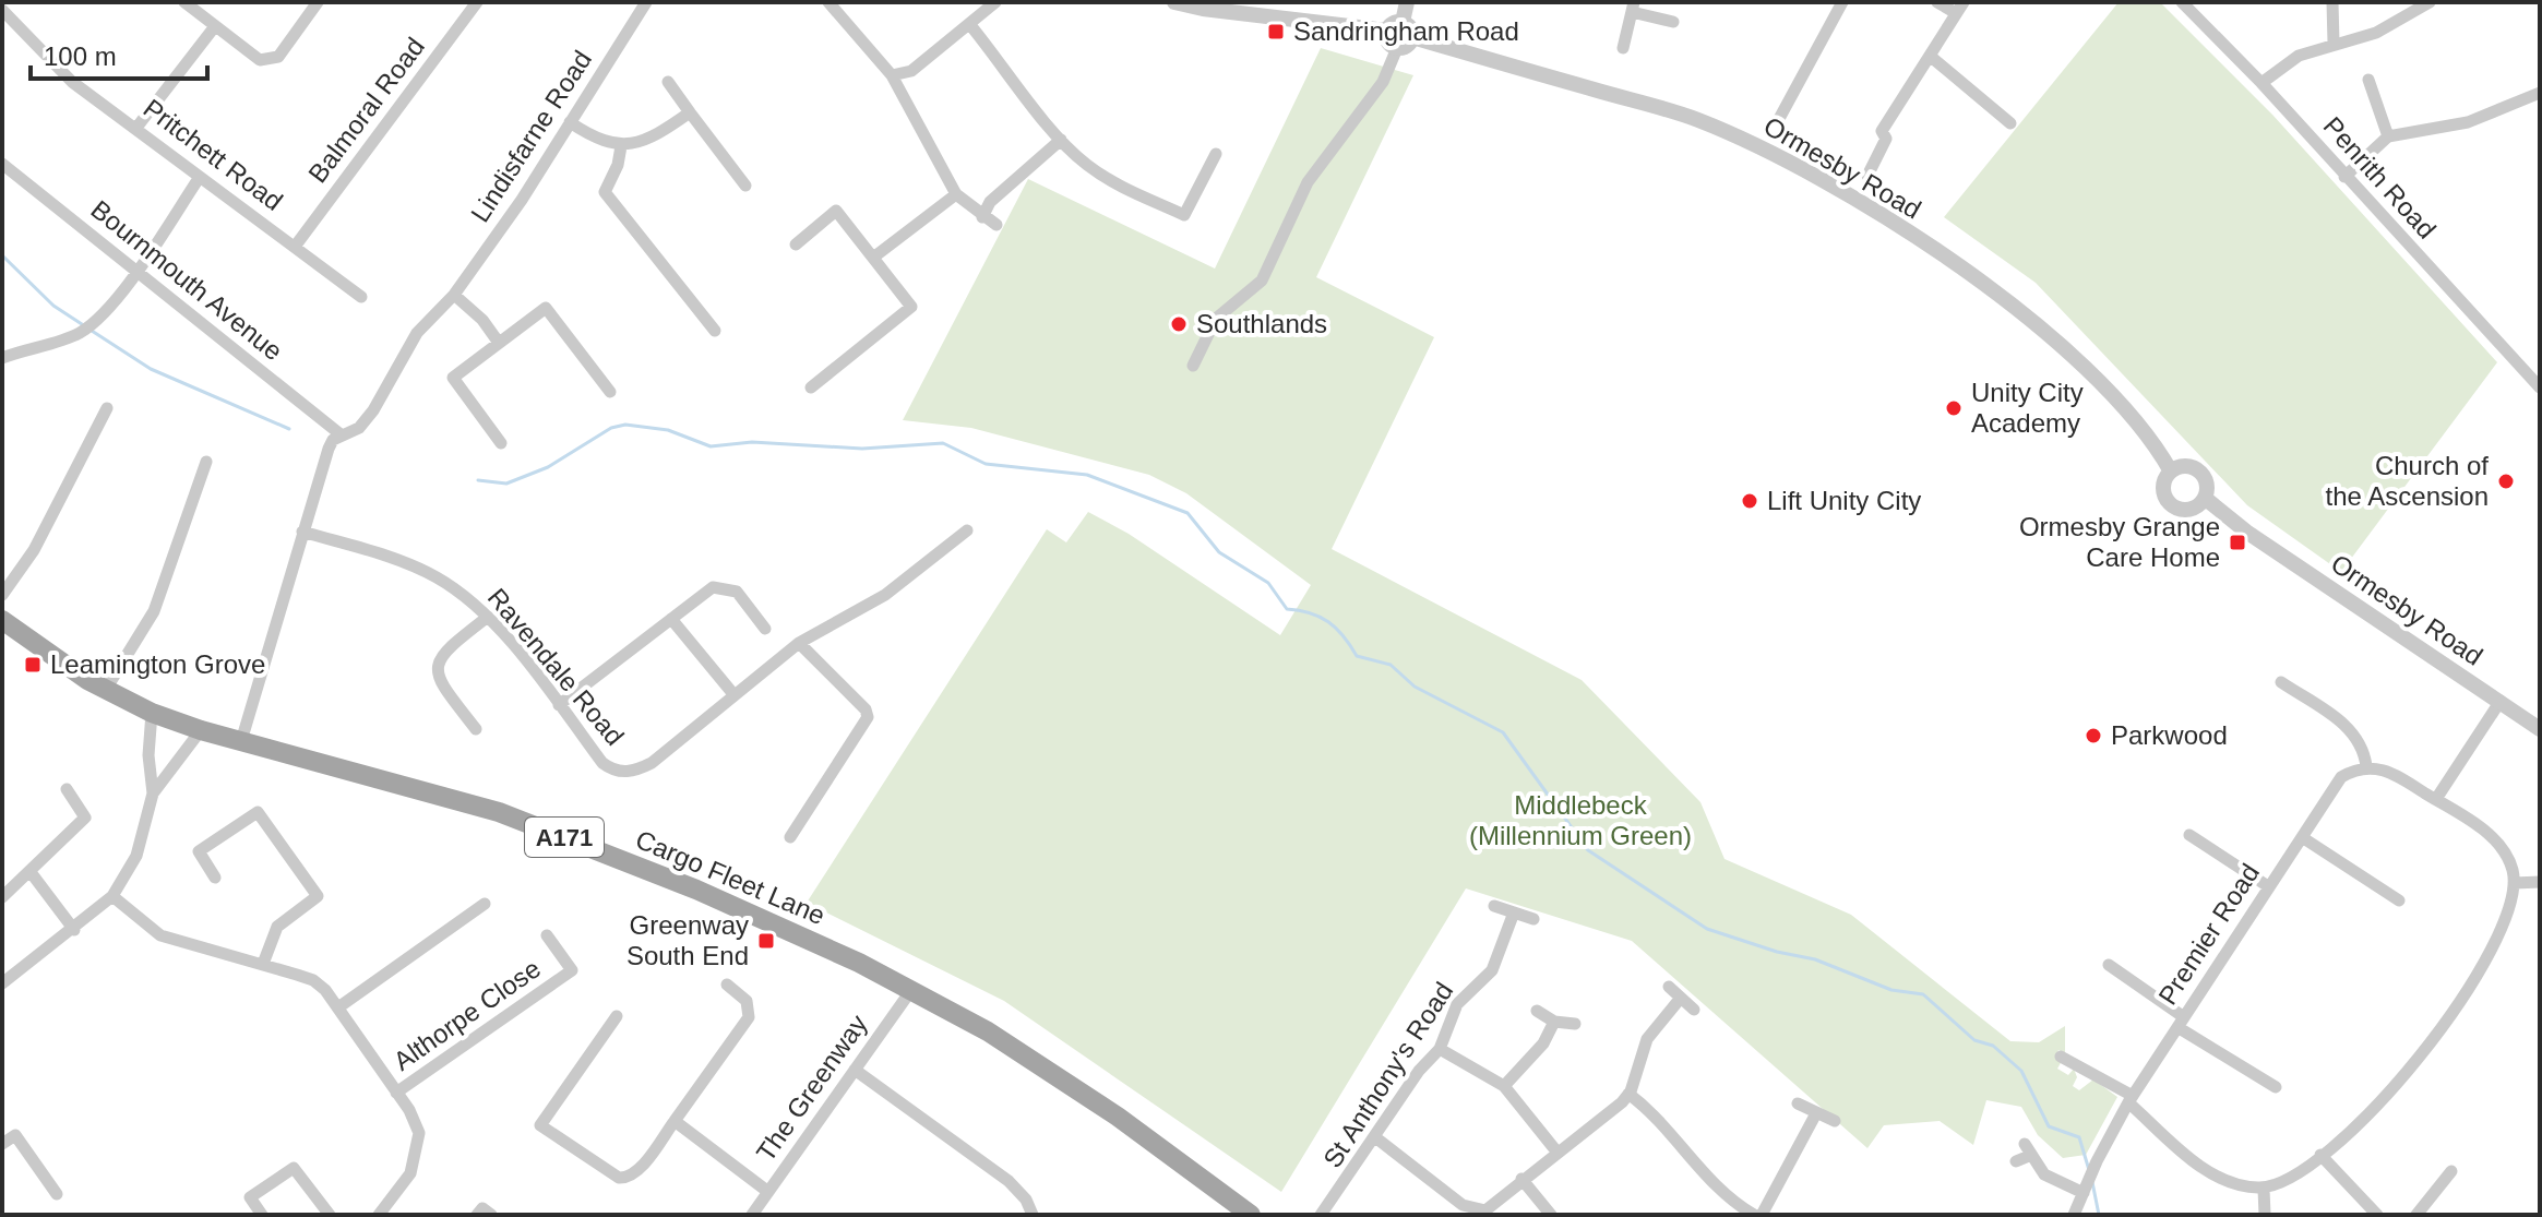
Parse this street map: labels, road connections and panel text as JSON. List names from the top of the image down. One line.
{"streets":{"main road":["A171","Cargo Fleet Lane"],"street":["Balmoral Road","Lindisfarne Road","Pritchett Road","Ormesby Road","Penrith Road","Bournmouth Avenue","Ravendale Road","Premier Road","Althorpe Close","St Anthony's Road","The Greenway"]},"crossings":[["Balmoral Road","Pritchett Road"],["Lindisfarne Road","Bournmouth Avenue"],["Lindisfarne Road","Ravendale Road"],["Cargo Fleet Lane","The Greenway"]],"parks":["Middlebeck (Millennium Green)"],"places":{"transit":["Sandringham Road","Ormesby Grange Care Home","Leamington Grove","Greenway South End"],"other":["Southlands","Unity City Academy","Church of the Ascension","Lift Unity City","Parkwood"]},"scale_bar":"100 m"}
